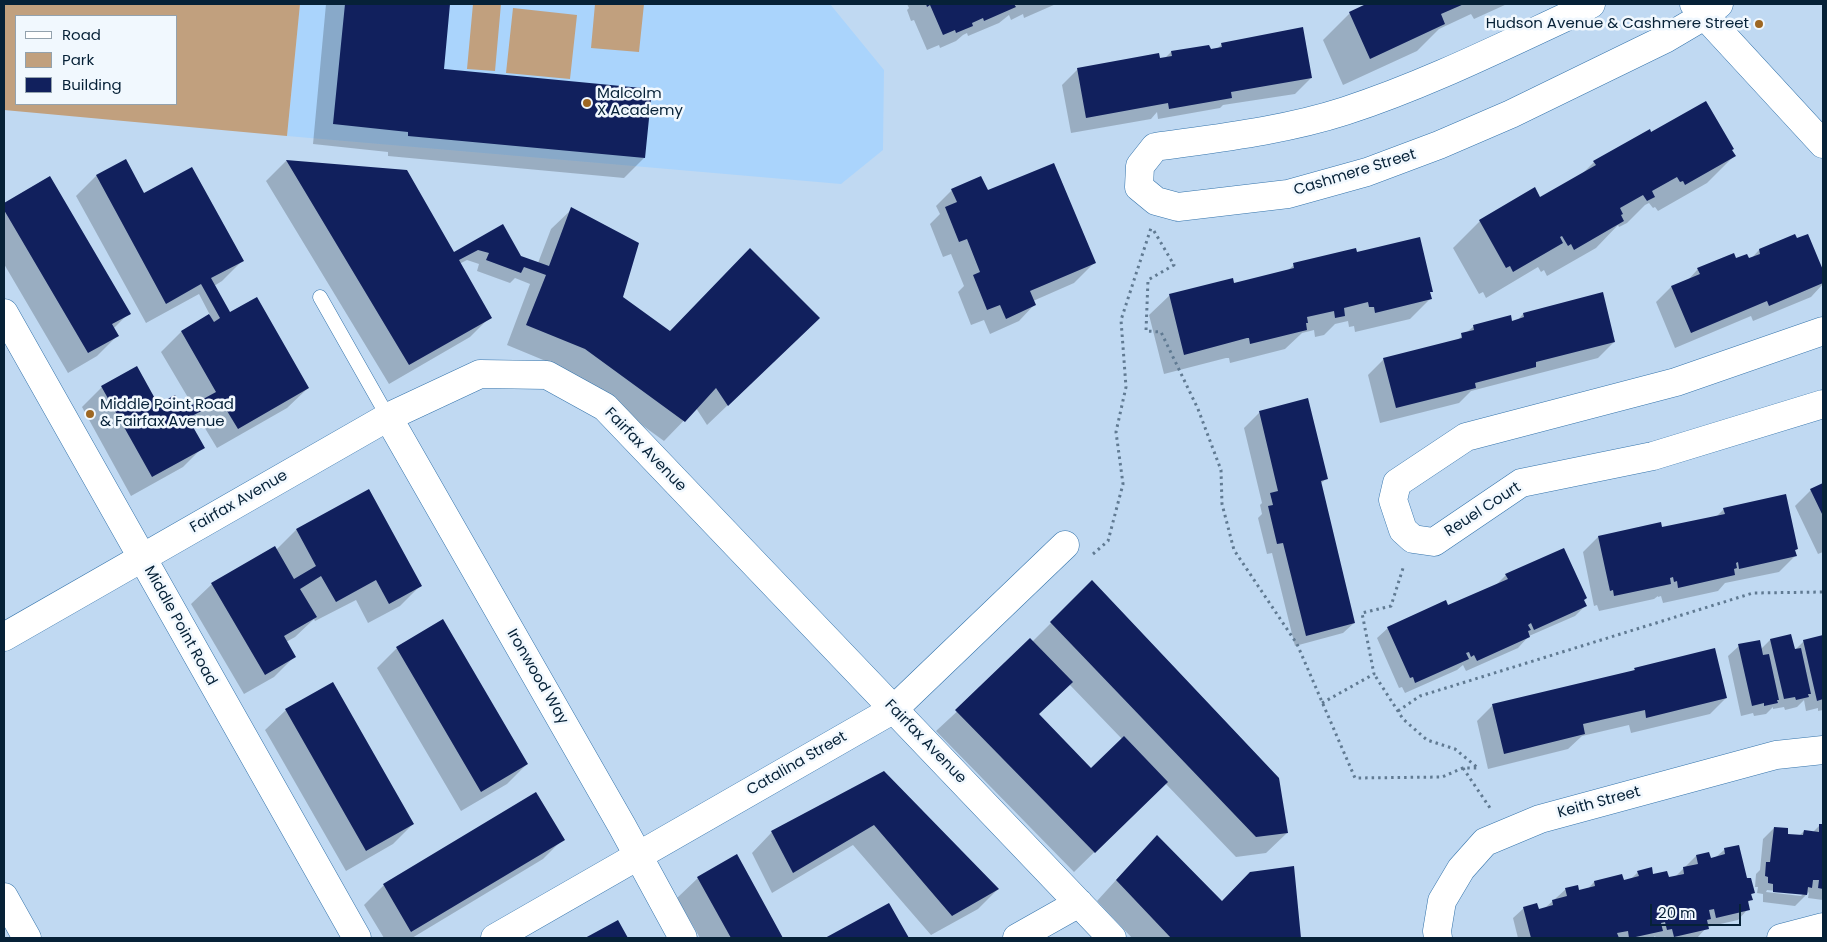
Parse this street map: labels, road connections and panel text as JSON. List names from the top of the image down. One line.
{"streets":{"street":["Cashmere Street","Fairfax Avenue","Reuel Court","Middle Point Road","Ironwood Way","Catalina Street","Keith Street"]},"crossings":[["Fairfax Avenue","Middle Point Road"],["Fairfax Avenue","Ironwood Way"],["Fairfax Avenue","Catalina Street"],["Ironwood Way","Catalina Street"]],"places":["Hudson Avenue & Cashmere Street","Malcolm X Academy","Middle Point Road & Fairfax Avenue"],"legend":["Road","Park","Building"],"scale_bar":"20 m"}
